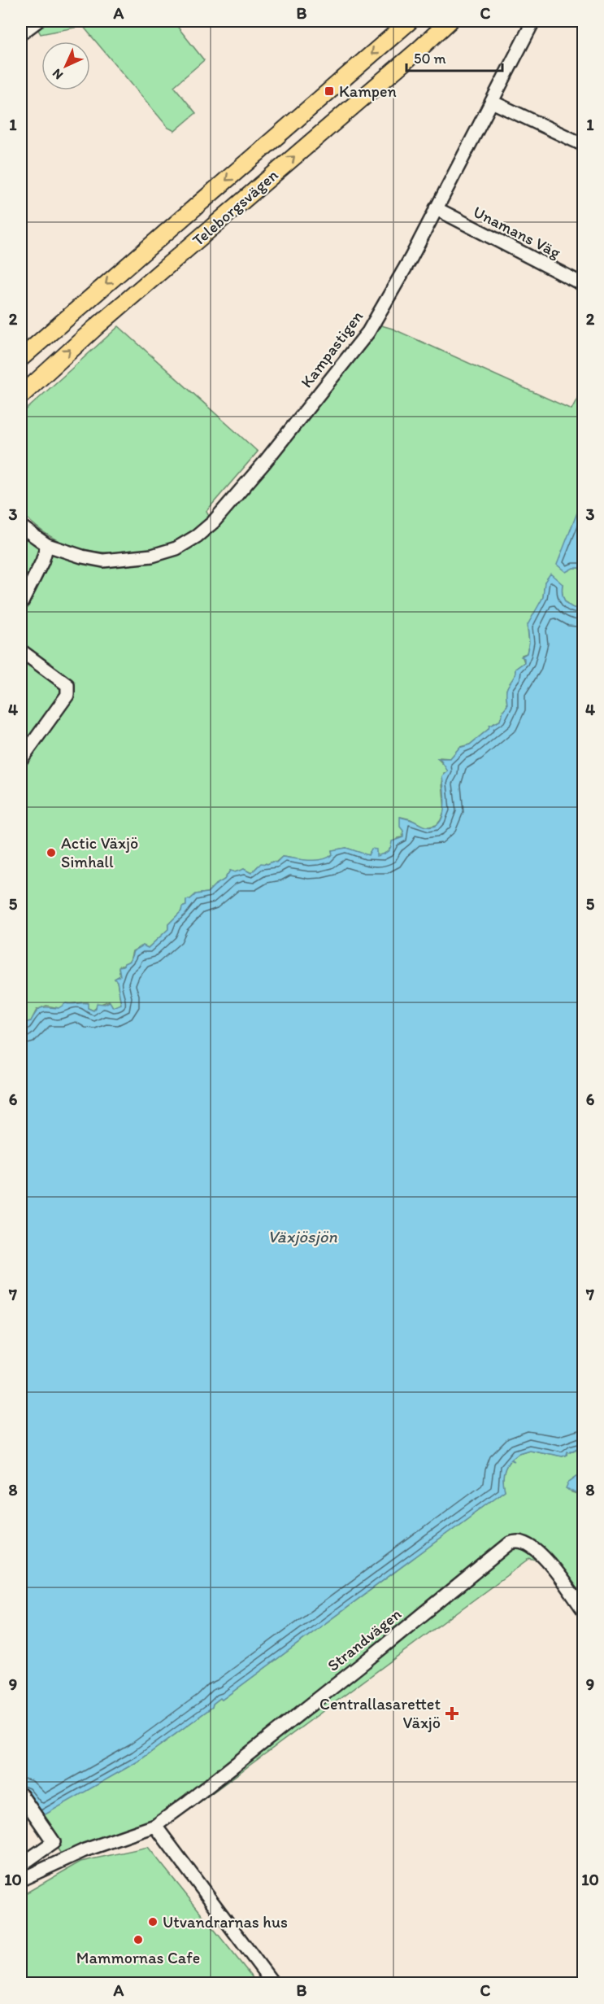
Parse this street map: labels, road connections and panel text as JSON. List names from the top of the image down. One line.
{"streets":{"main road":["Teleborgsvägen"],"street":["Unamans Väg","Kampastigen","Strandvägen"]},"crossings":[["Unamans Väg","Kampastigen"]],"water":["Växjösjön"],"places":{"transit":["Kampen"],"other":["Actic Växjö Simhall","Utvandrarnas hus","Mammornas Cafe"],"health":["Centrallasarettet Växjö"]},"scale_bar":"50 m","north":"bottom left","grid":{"columns":["A","B","C"],"rows":["1","2","3","4","5","6","7","8","9","10"]}}
